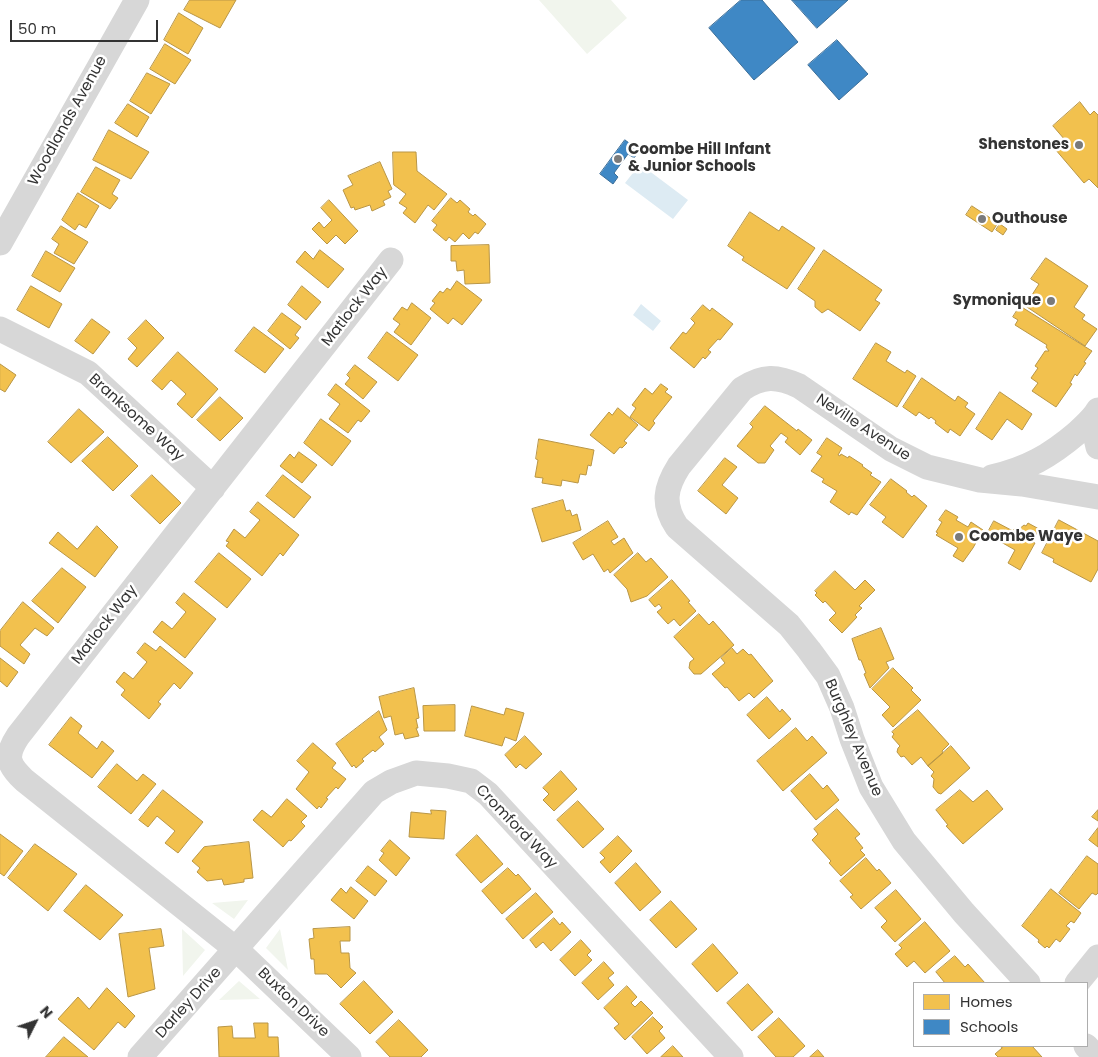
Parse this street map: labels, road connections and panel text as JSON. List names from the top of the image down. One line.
{"streets":{"street":["Woodlands Avenue","Matlock Way","Branksome Way","Neville Avenue","Burghley Avenue","Cromford Way","Darley Drive","Buxton Drive"]},"crossings":[["Matlock Way","Branksome Way"],["Matlock Way","Cromford Way"],["Matlock Way","Darley Drive"],["Matlock Way","Buxton Drive"],["Neville Avenue","Burghley Avenue"],["Cromford Way","Darley Drive"],["Cromford Way","Buxton Drive"],["Darley Drive","Buxton Drive"]],"places":["Shenstones","Coombe Hill Infant & Junior Schools","Outhouse","Symonique","Coombe Waye"],"legend":["Homes","Schools"],"scale_bar":"50 m","north":"top right"}
